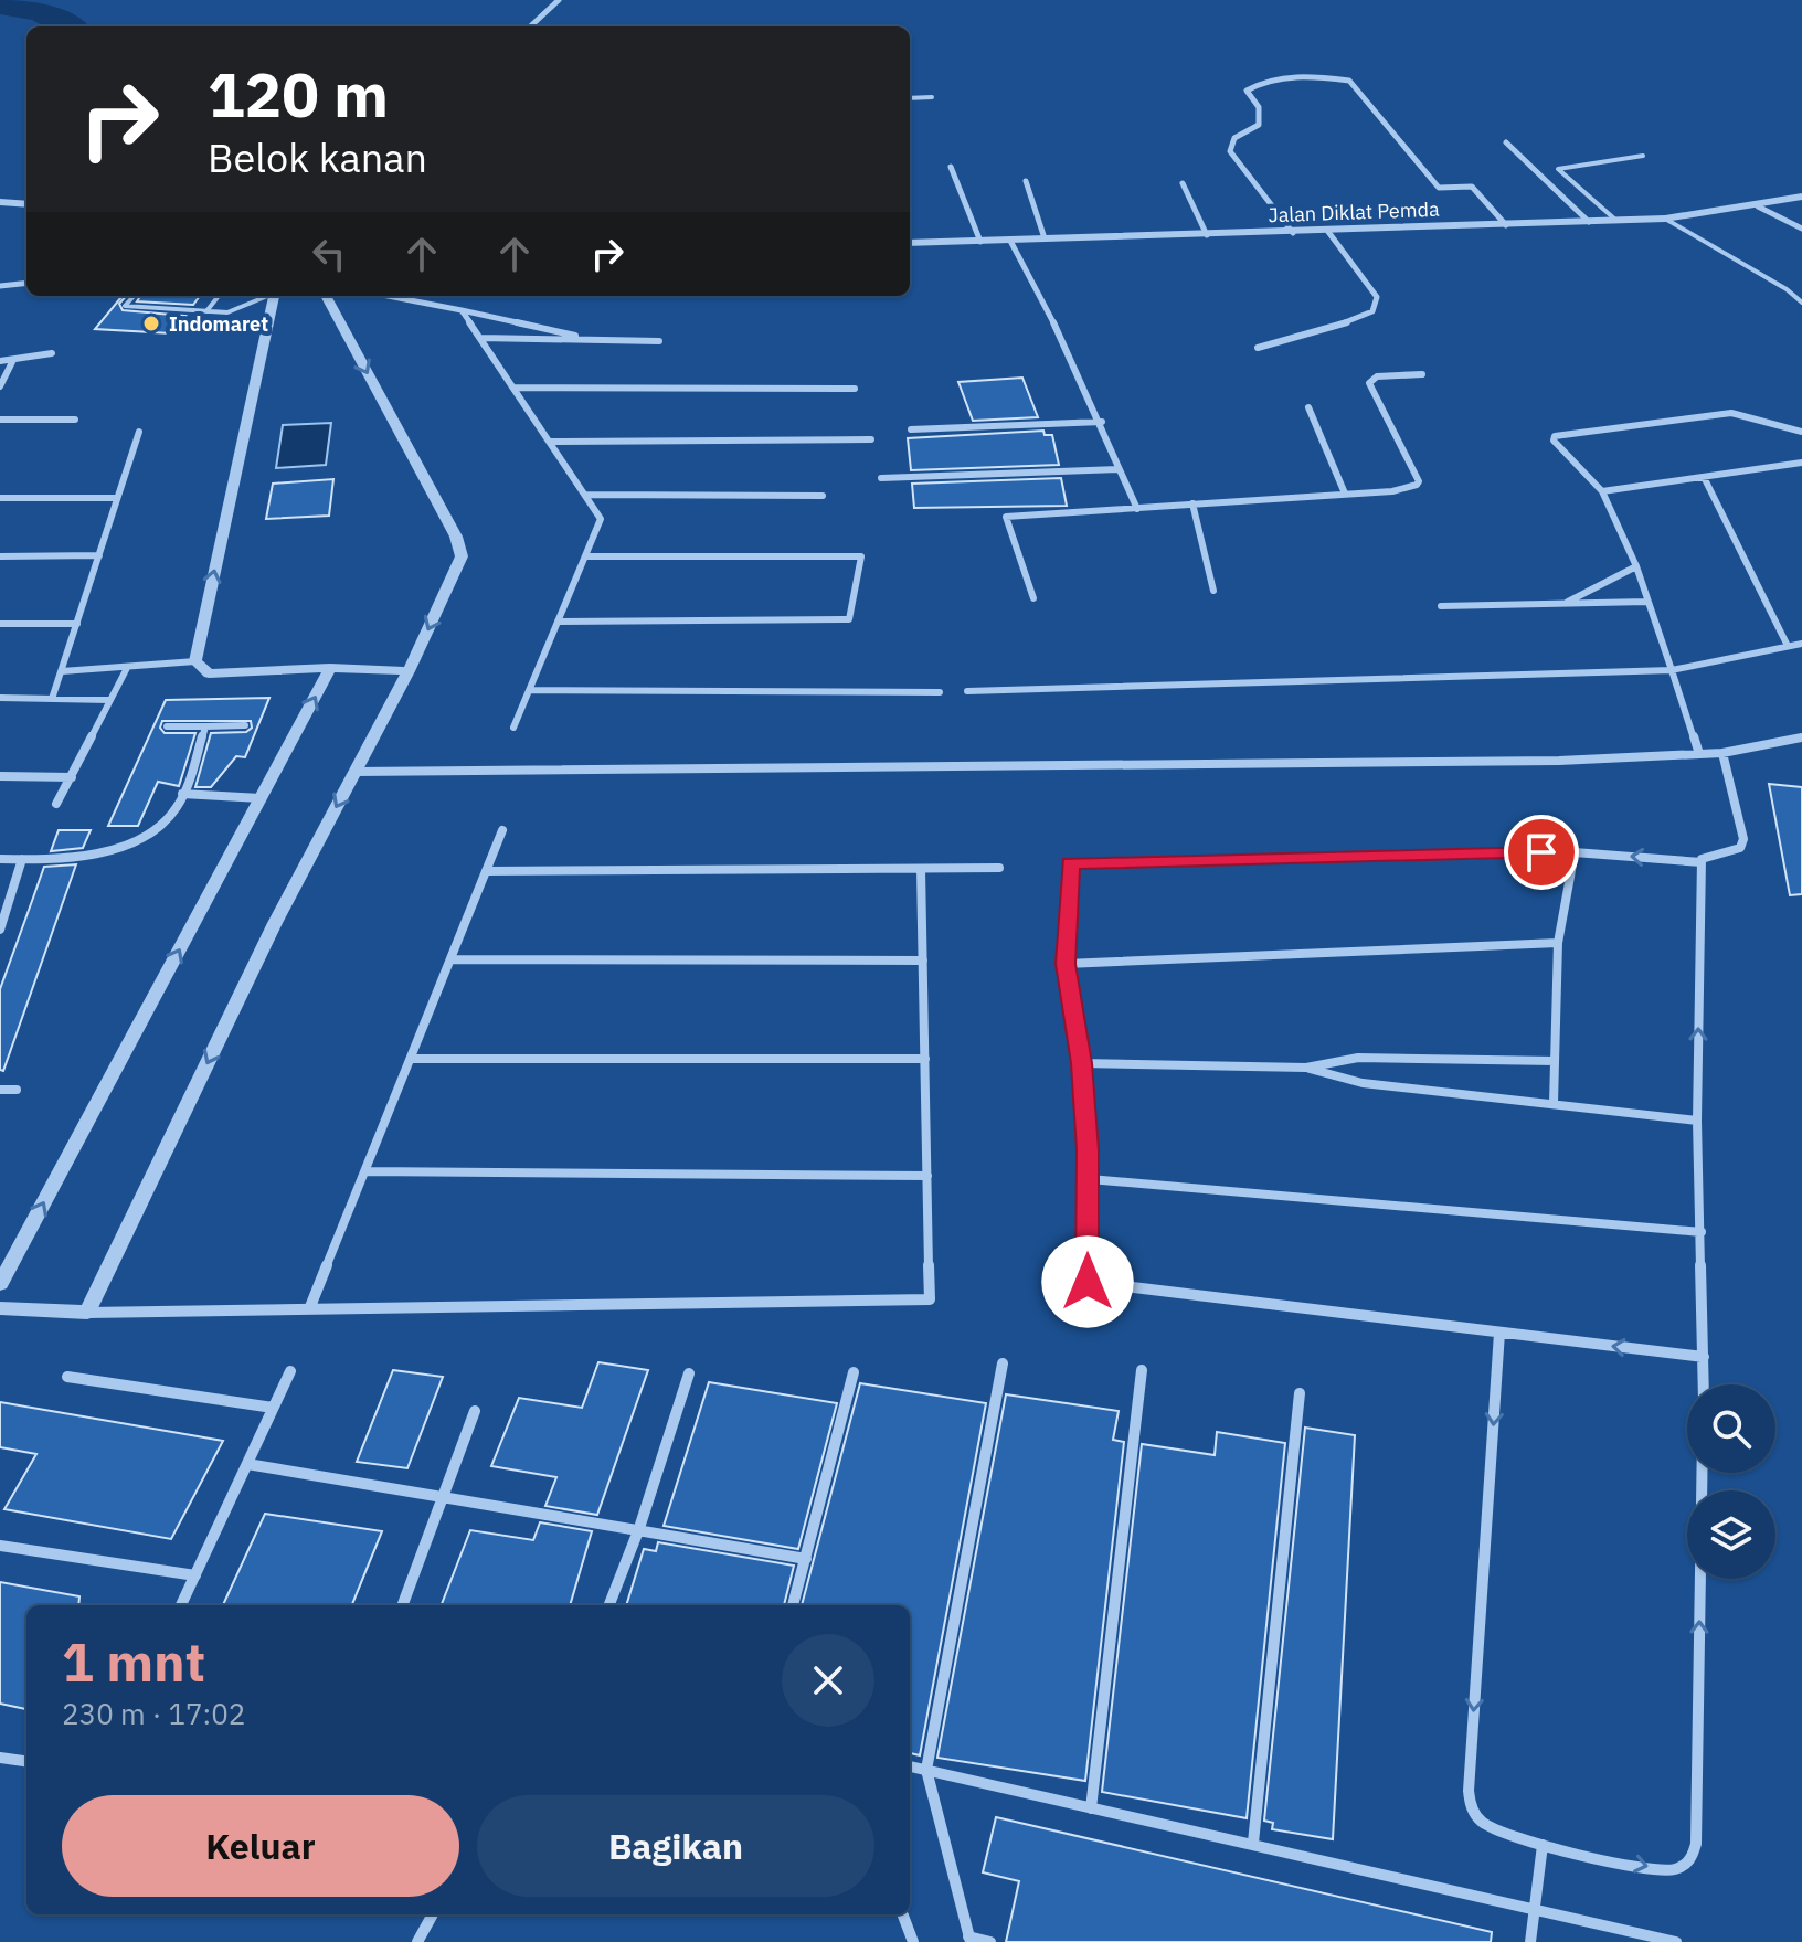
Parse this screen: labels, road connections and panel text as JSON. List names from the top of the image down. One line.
{"streets":{"street":["Jalan Diklat Pemda"]},"places":["Indomaret"],"page":{"turn":["120 m","Belok kanan"],"heading":["1 mnt","230 m · 17:02"],"buttons":["Keluar","Bagikan"]}}
